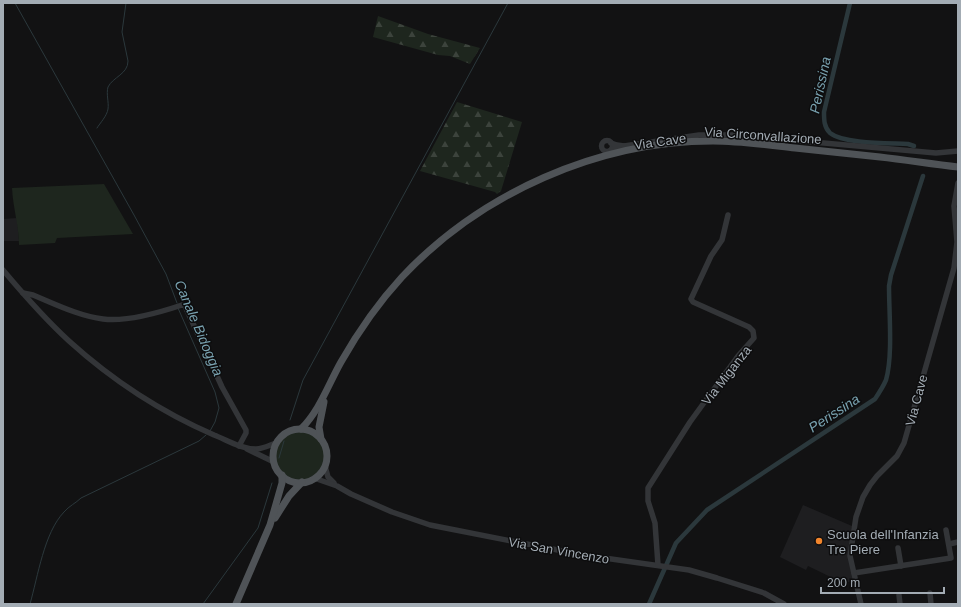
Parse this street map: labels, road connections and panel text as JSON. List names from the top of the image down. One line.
{"streets":{"main road":["Via Circonvallazione"],"street":["Via Cave","Via Miganza","Via San Vincenzo"]},"crossings":[["Via Circonvallazione","Via San Vincenzo"],["Via Miganza","Via San Vincenzo"]],"water":["Perissina","Canale Bidoggia"],"places":["Scuola dell'Infanzia Tre Piere"],"scale_bar":"200 m"}
